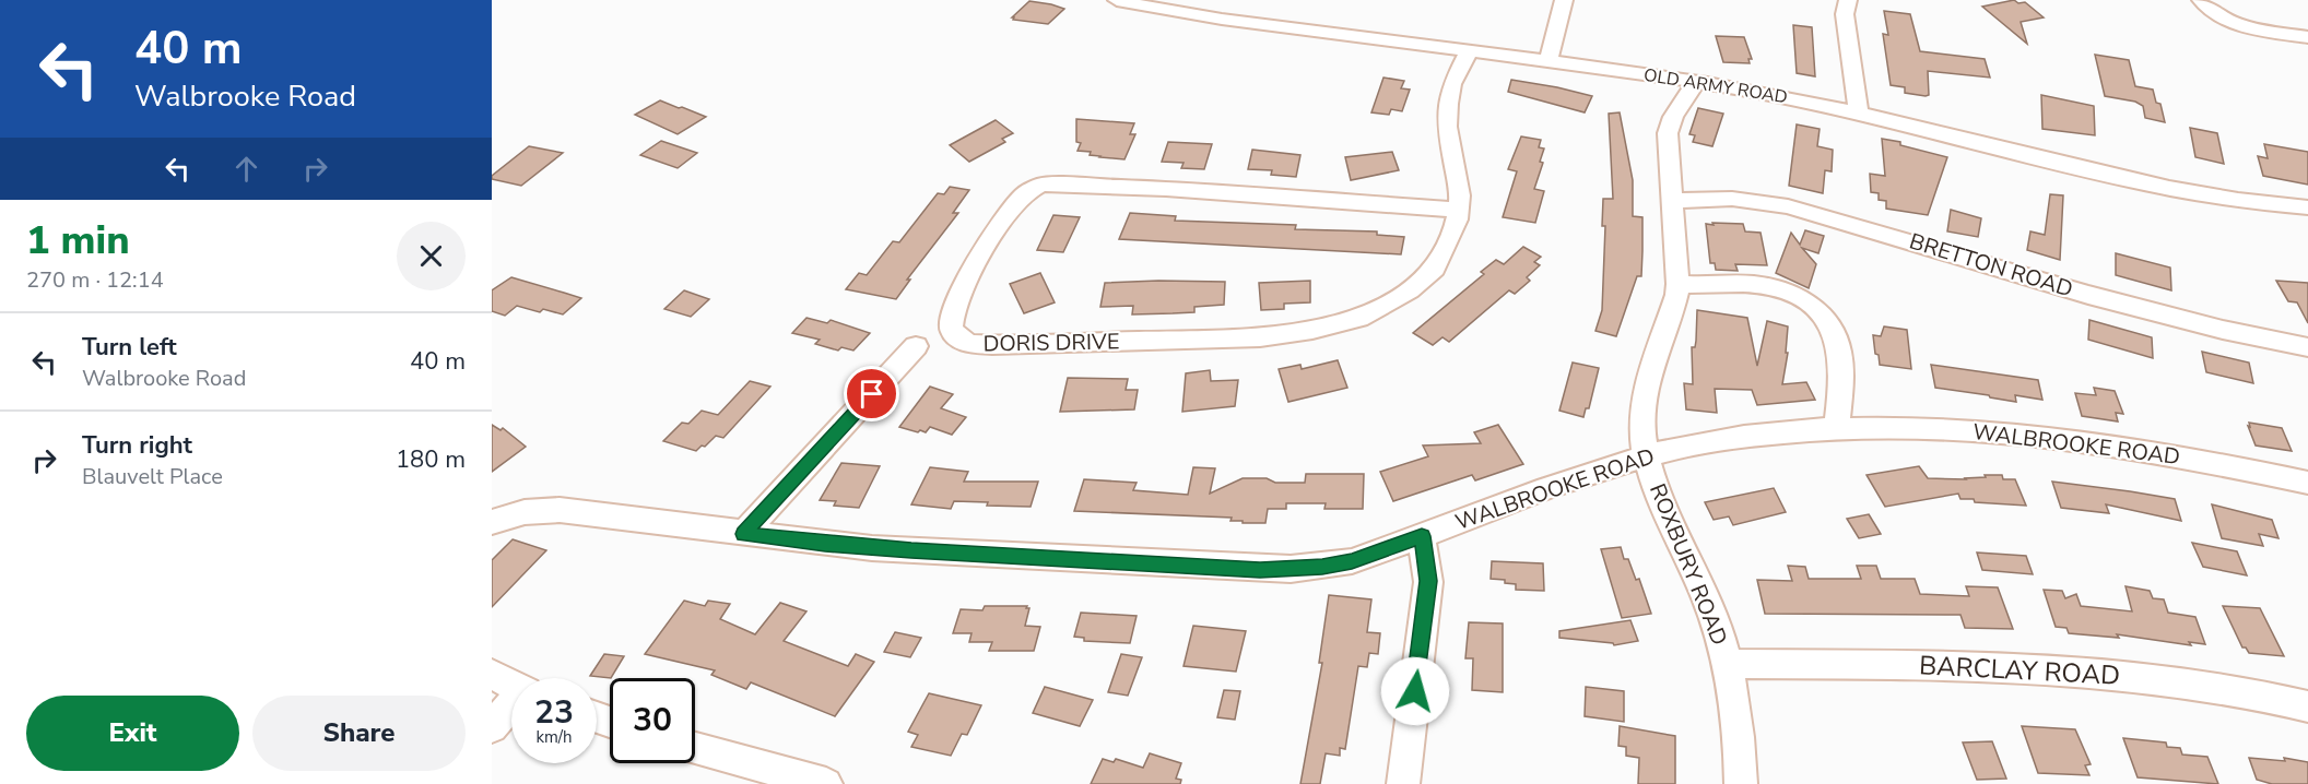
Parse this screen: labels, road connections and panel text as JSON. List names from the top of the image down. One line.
{"streets":{"street":["OLD ARMY ROAD","BRETTON ROAD","DORIS DRIVE","WALBROOKE ROAD","ROXBURY ROAD","BARCLAY ROAD"]},"crossings":[["OLD ARMY ROAD","DORIS DRIVE"],["OLD ARMY ROAD","ROXBURY ROAD"],["BRETTON ROAD","ROXBURY ROAD"],["WALBROOKE ROAD","ROXBURY ROAD"],["ROXBURY ROAD","BARCLAY ROAD"]],"page":{"turn":["40 m","Walbrooke Road"],"heading":["1 min","270 m · 12:14"],"list":[{"name":"Turn left","note":"Walbrooke Road","value":"40 m"},{"name":"Turn right","note":"Blauvelt Place","value":"180 m"}],"speed":"23 km/h","limit":"30","buttons":["Exit","Share"]}}
